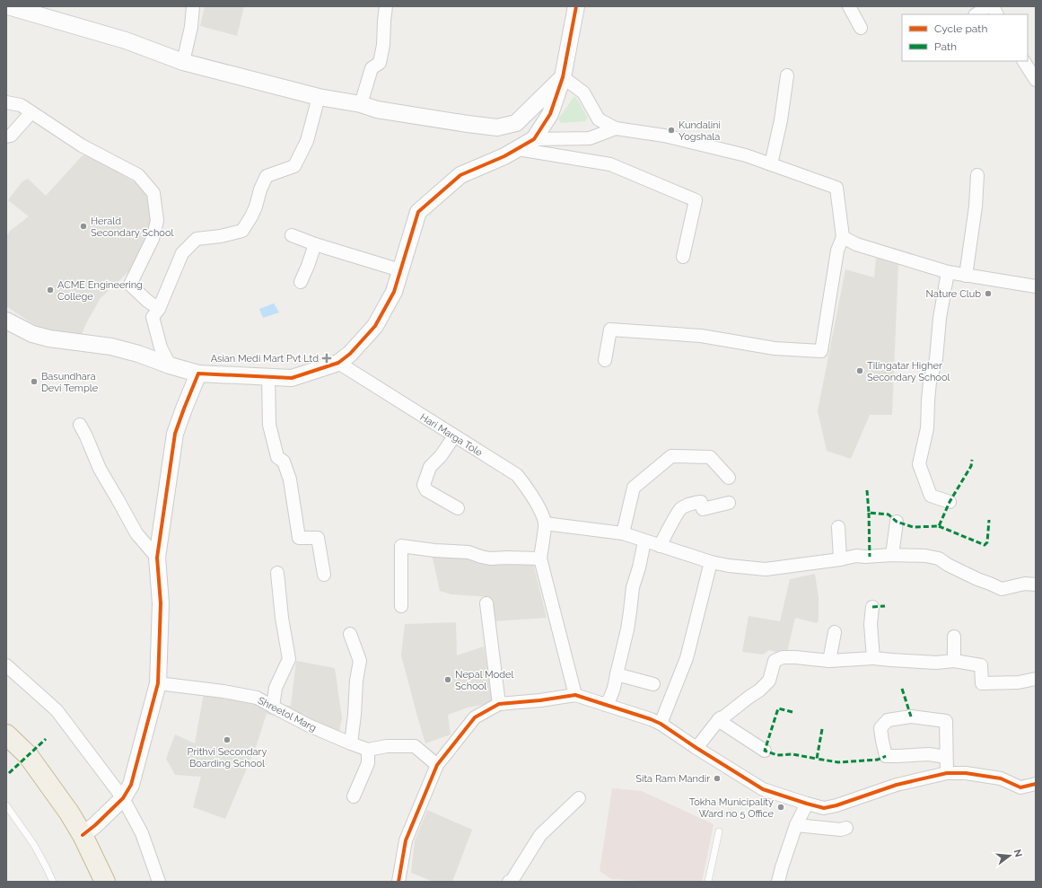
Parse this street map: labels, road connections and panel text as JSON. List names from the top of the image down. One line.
{"streets":{"street":["Hari Marga Tole","Shreetol Marg"]},"places":{"other":["Kundalini Yogshala","Herald Secondary School","ACME Engineering College","Nature Club","Tilingatar Higher Secondary School","Basundhara Devi Temple","Nepal Model School","Prithvi Secondary Boarding School","Sita Ram Mandir","Tokha Municipality Ward no 5 Office"],"health":["Asian Medi Mart Pvt Ltd"]},"legend":["Cycle path","Path"],"north":"right"}
